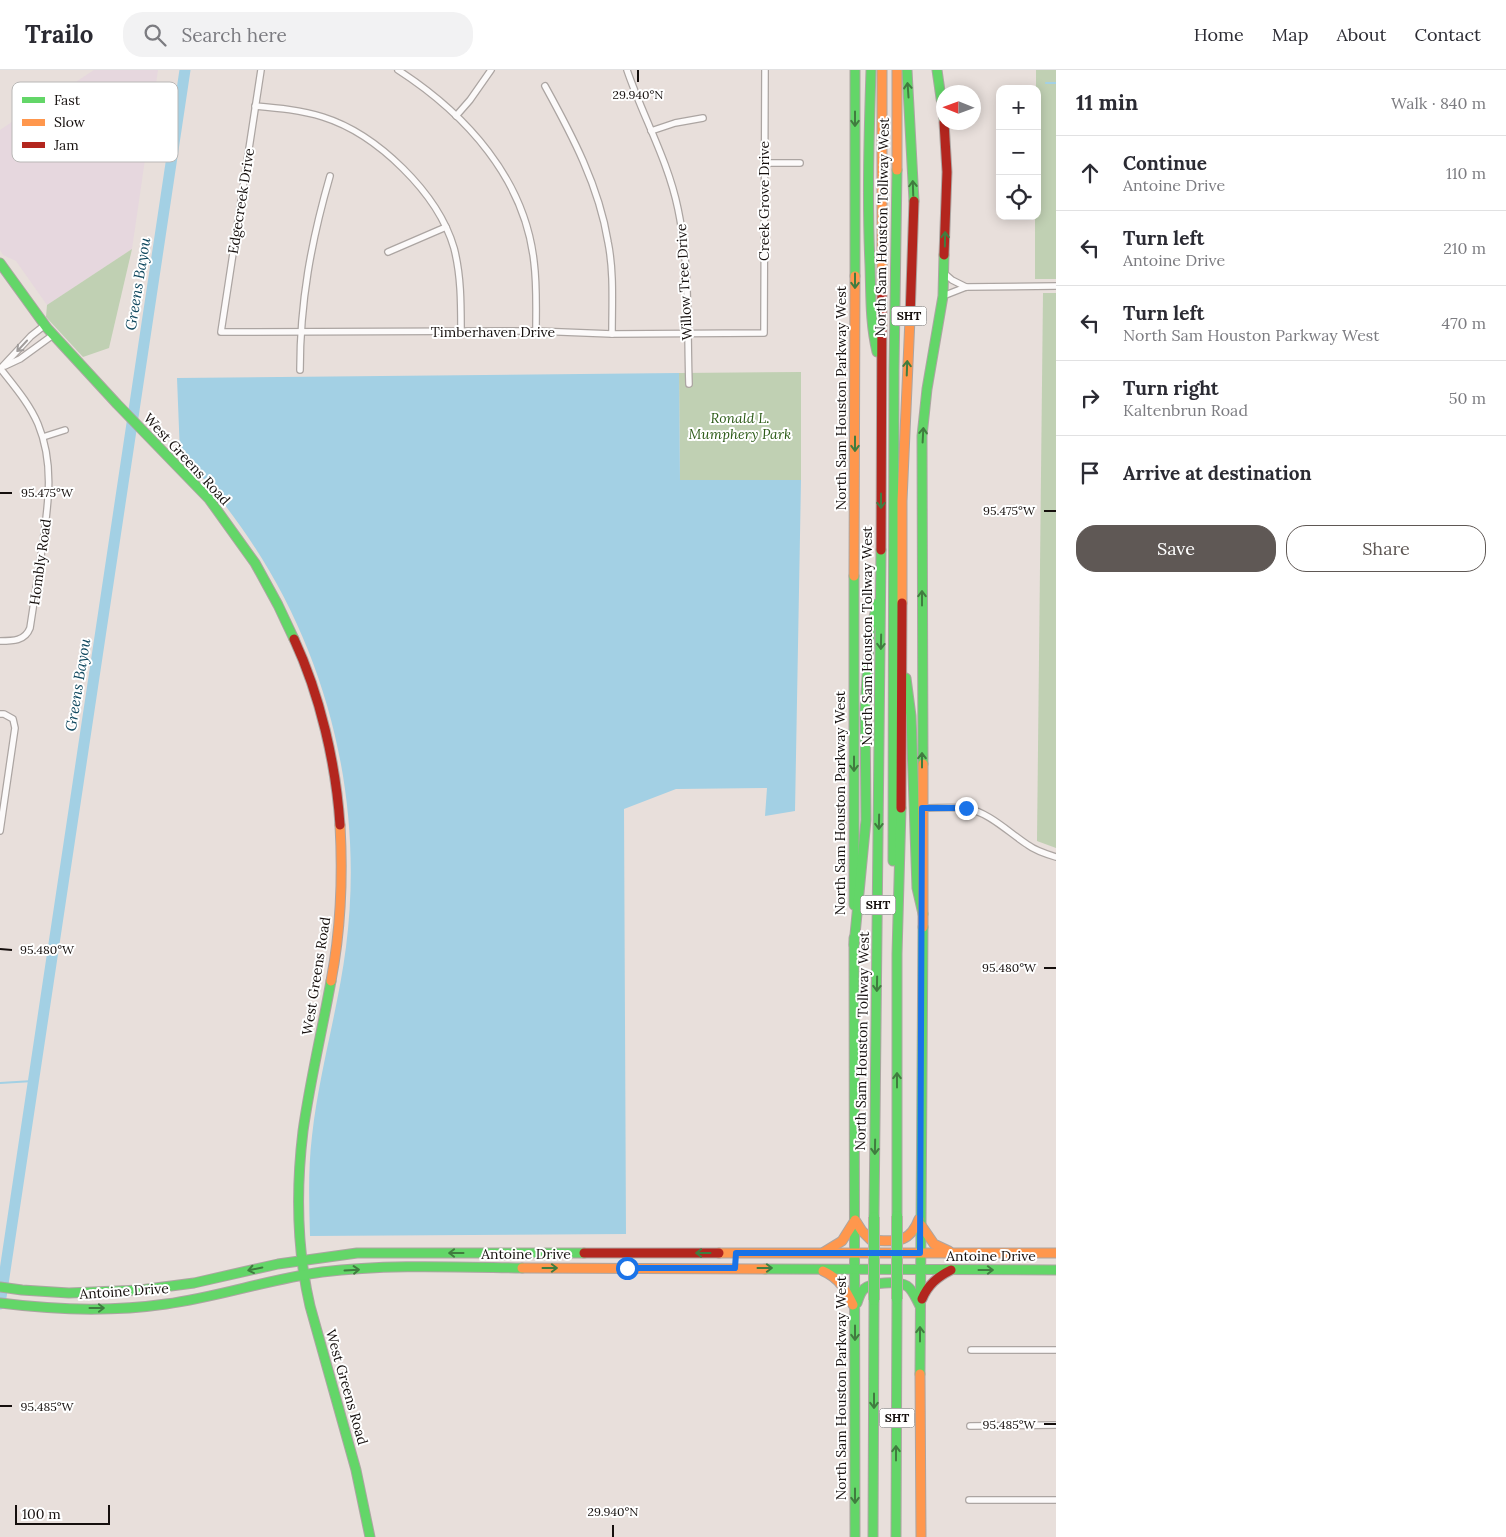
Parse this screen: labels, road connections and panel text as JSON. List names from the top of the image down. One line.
{"streets":{"main road":["North Sam Houston Tollway West","SHT","North Sam Houston Parkway West","West Greens Road","Antoine Drive"],"street":["Edgecreek Drive","Creek Grove Drive","Willow Tree Drive","Timberhaven Drive","Hombly Road"]},"crossings":[["Edgecreek Drive","Timberhaven Drive"],["Creek Grove Drive","Timberhaven Drive"],["Willow Tree Drive","Timberhaven Drive"],["North Sam Houston Parkway West","Antoine Drive"],["West Greens Road","Antoine Drive"]],"water":["Greens Bayou"],"parks":["Ronald L. Mumphery Park"],"legend":["Fast","Slow","Jam"],"scale_bar":"100 m","north":"left","page":{"header":"Trailo","search":"Search here","nav":["Home","Map","About","Contact"],"heading":["11 min","Walk · 840 m"],"map_buttons":["+","−"],"list":[["Continue","Antoine Drive","110 m"],["Turn left","Antoine Drive","210 m"],["Turn left","North Sam Houston Parkway West","470 m"],["Turn right","Kaltenbrun Road","50 m"],"Arrive at destination"],"buttons":["Save","Share"],"scale":"100 m"},"coordinates":["29.940°N","95.475°W","95.480°W","95.485°W"]}
